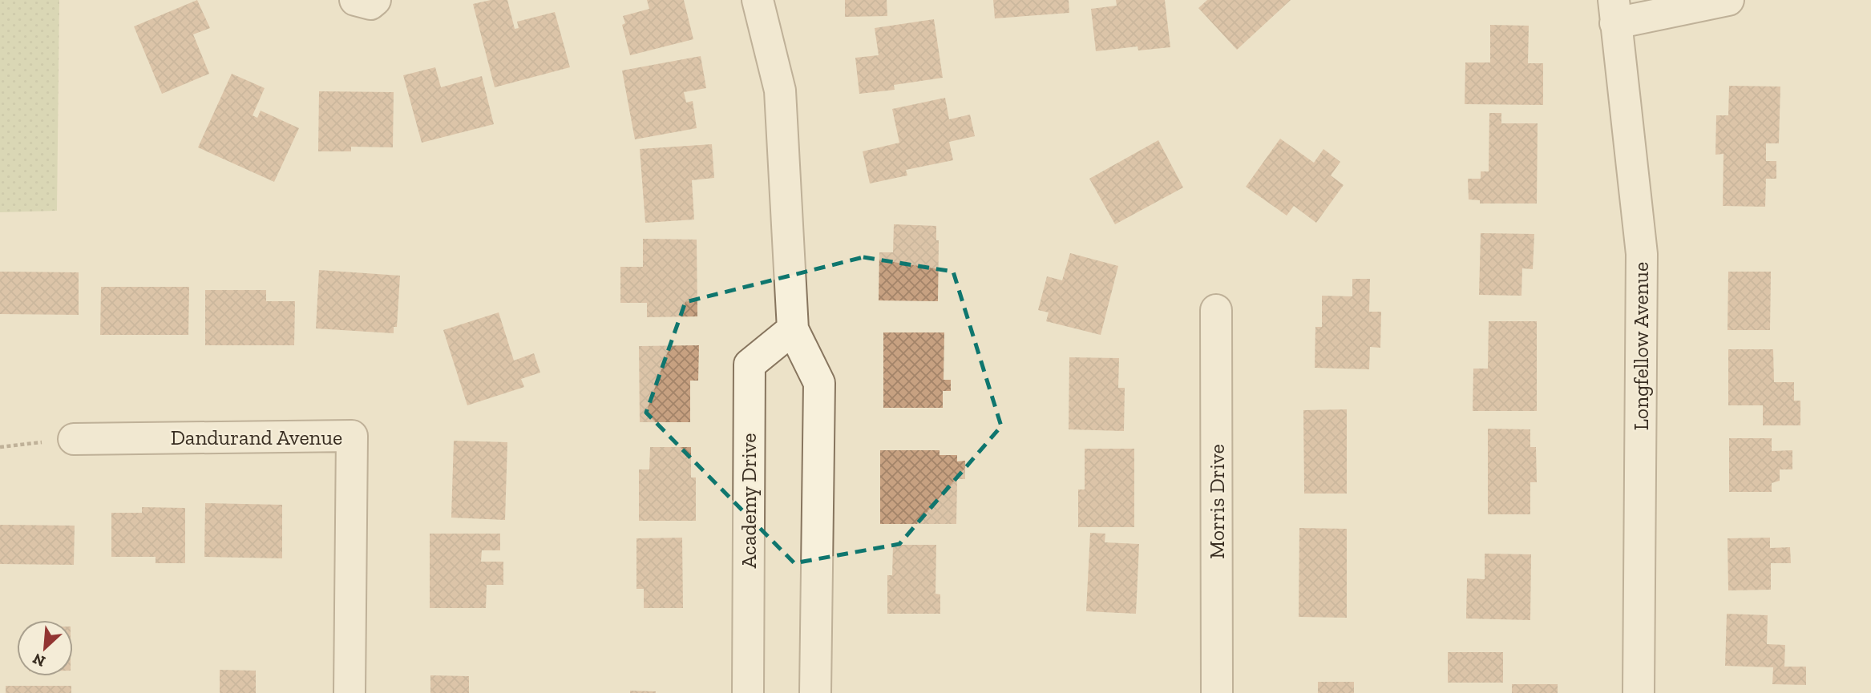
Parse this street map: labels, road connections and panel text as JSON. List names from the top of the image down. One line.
{"streets":{"street":["Longfellow Avenue","Dandurand Avenue","Academy Drive","Morris Drive"]},"north":"bottom left"}
